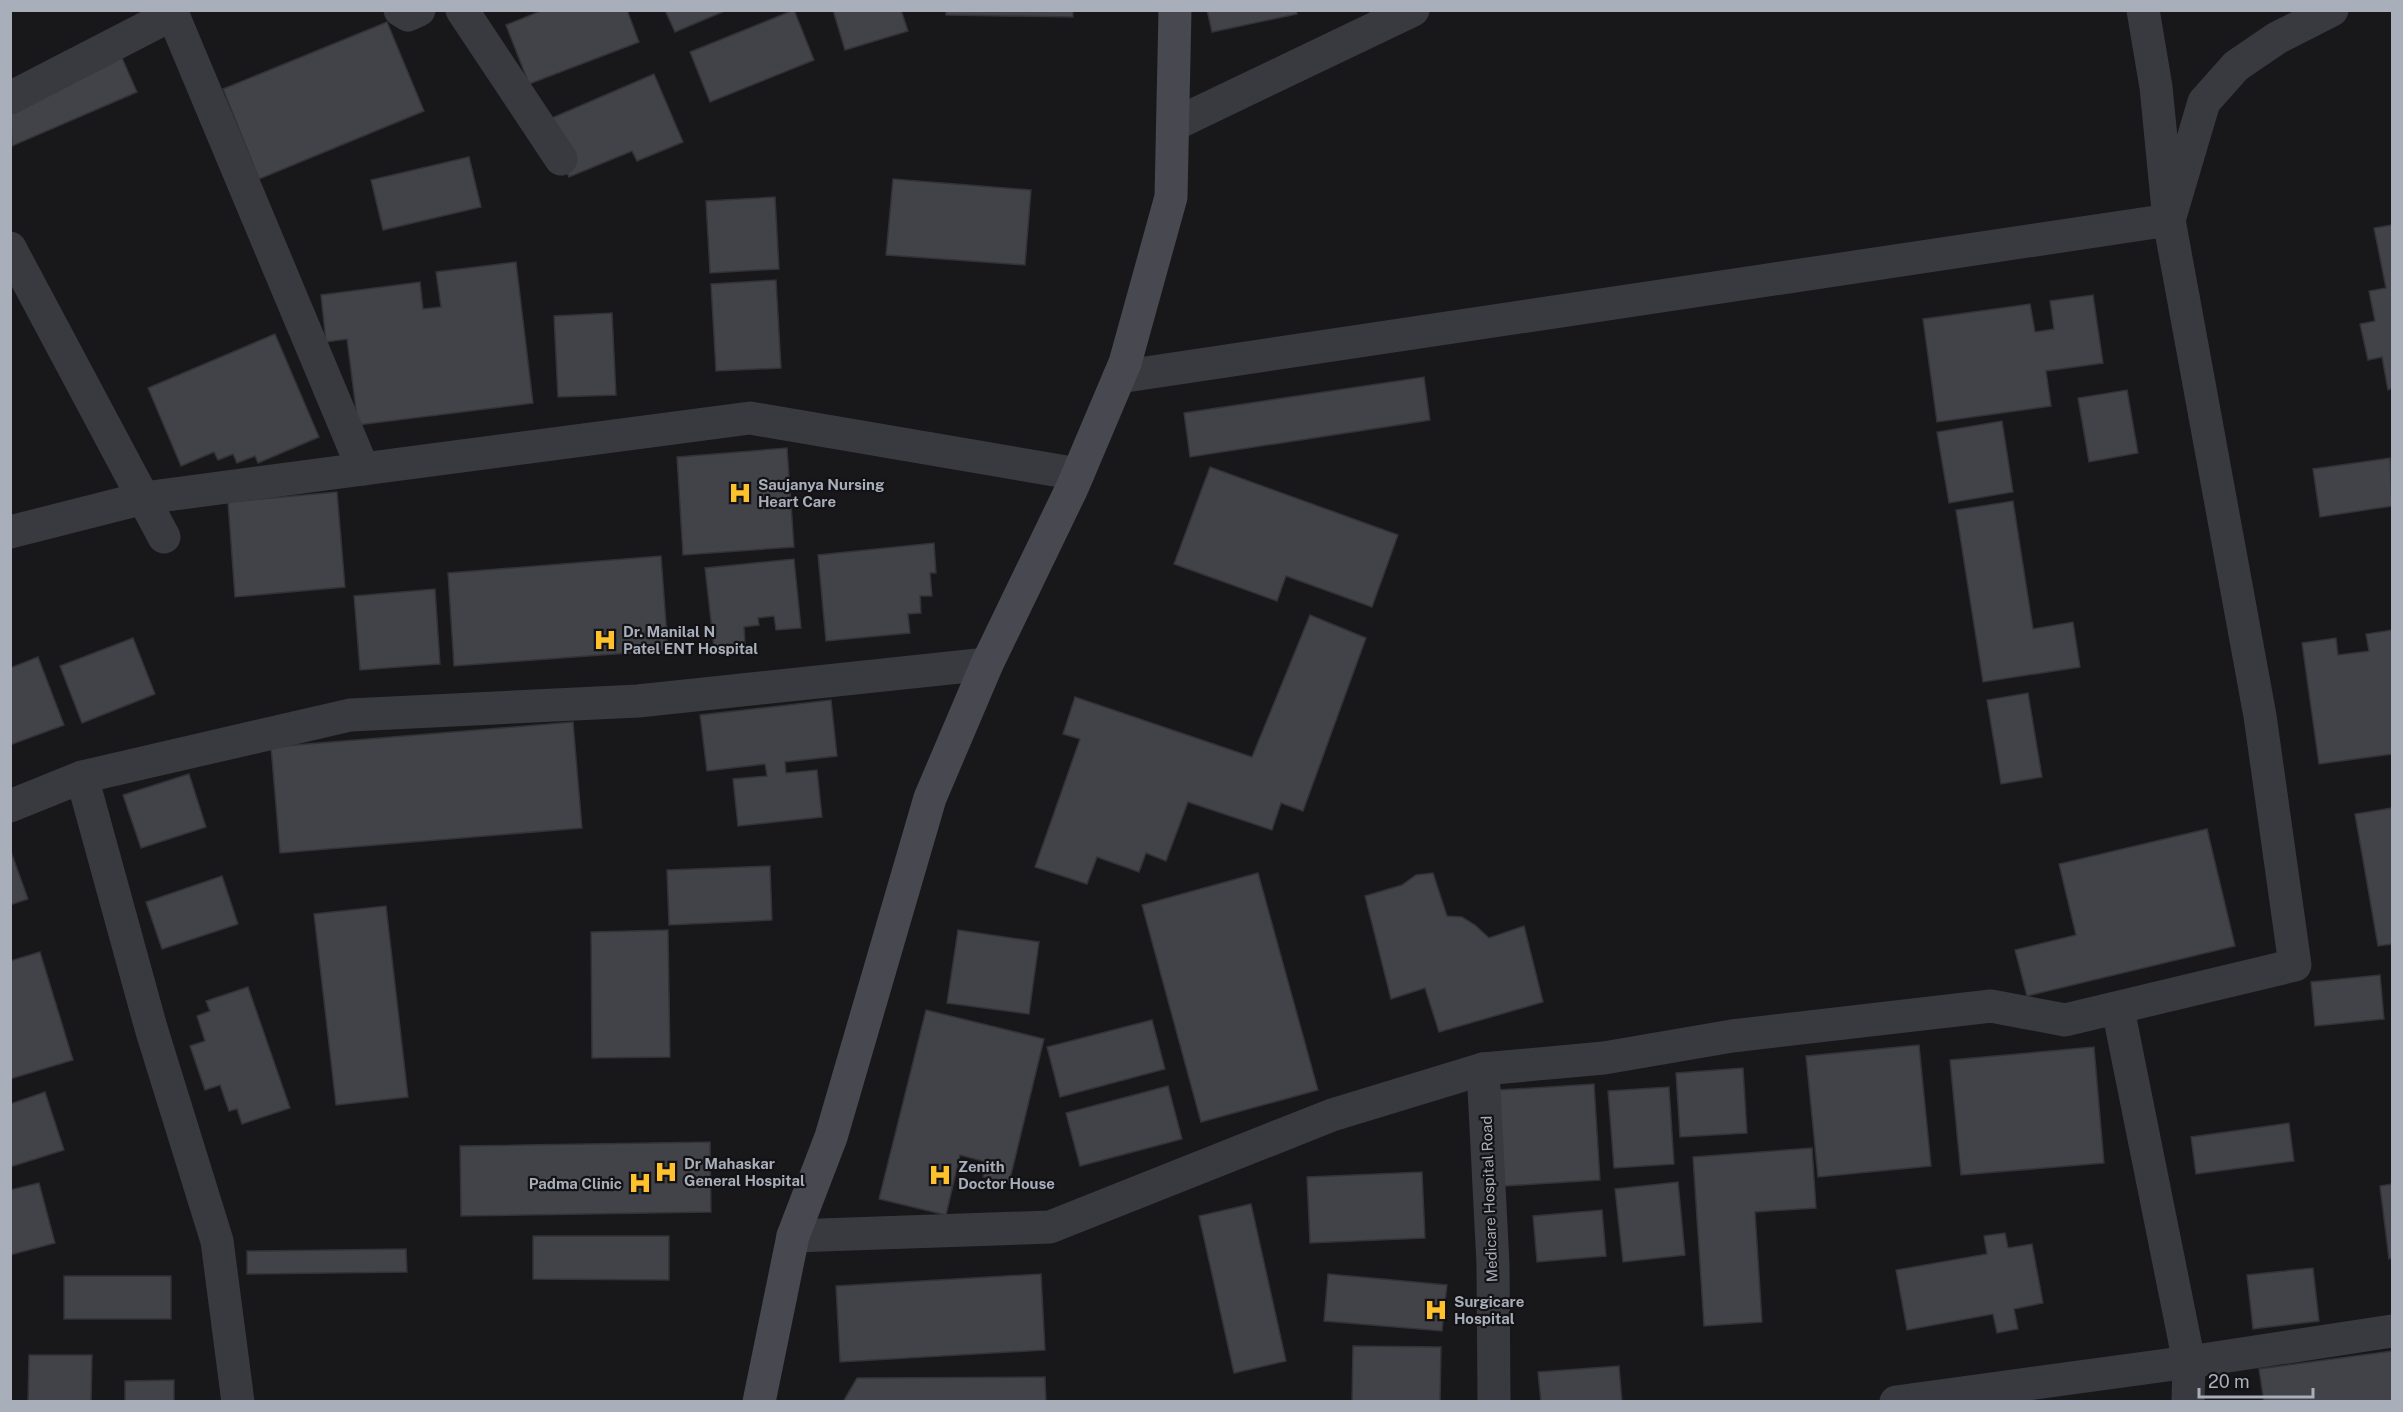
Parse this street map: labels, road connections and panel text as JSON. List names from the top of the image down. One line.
{"streets":{"street":["Medicare Hospital Road"]},"places":{"hospital":["Saujanya Nursing Heart Care","Dr. Manilal N Patel ENT Hospital","Dr Mahaskar General Hospital","Zenith Doctor House","Padma Clinic","Surgicare Hospital"]},"scale_bar":"20 m"}
